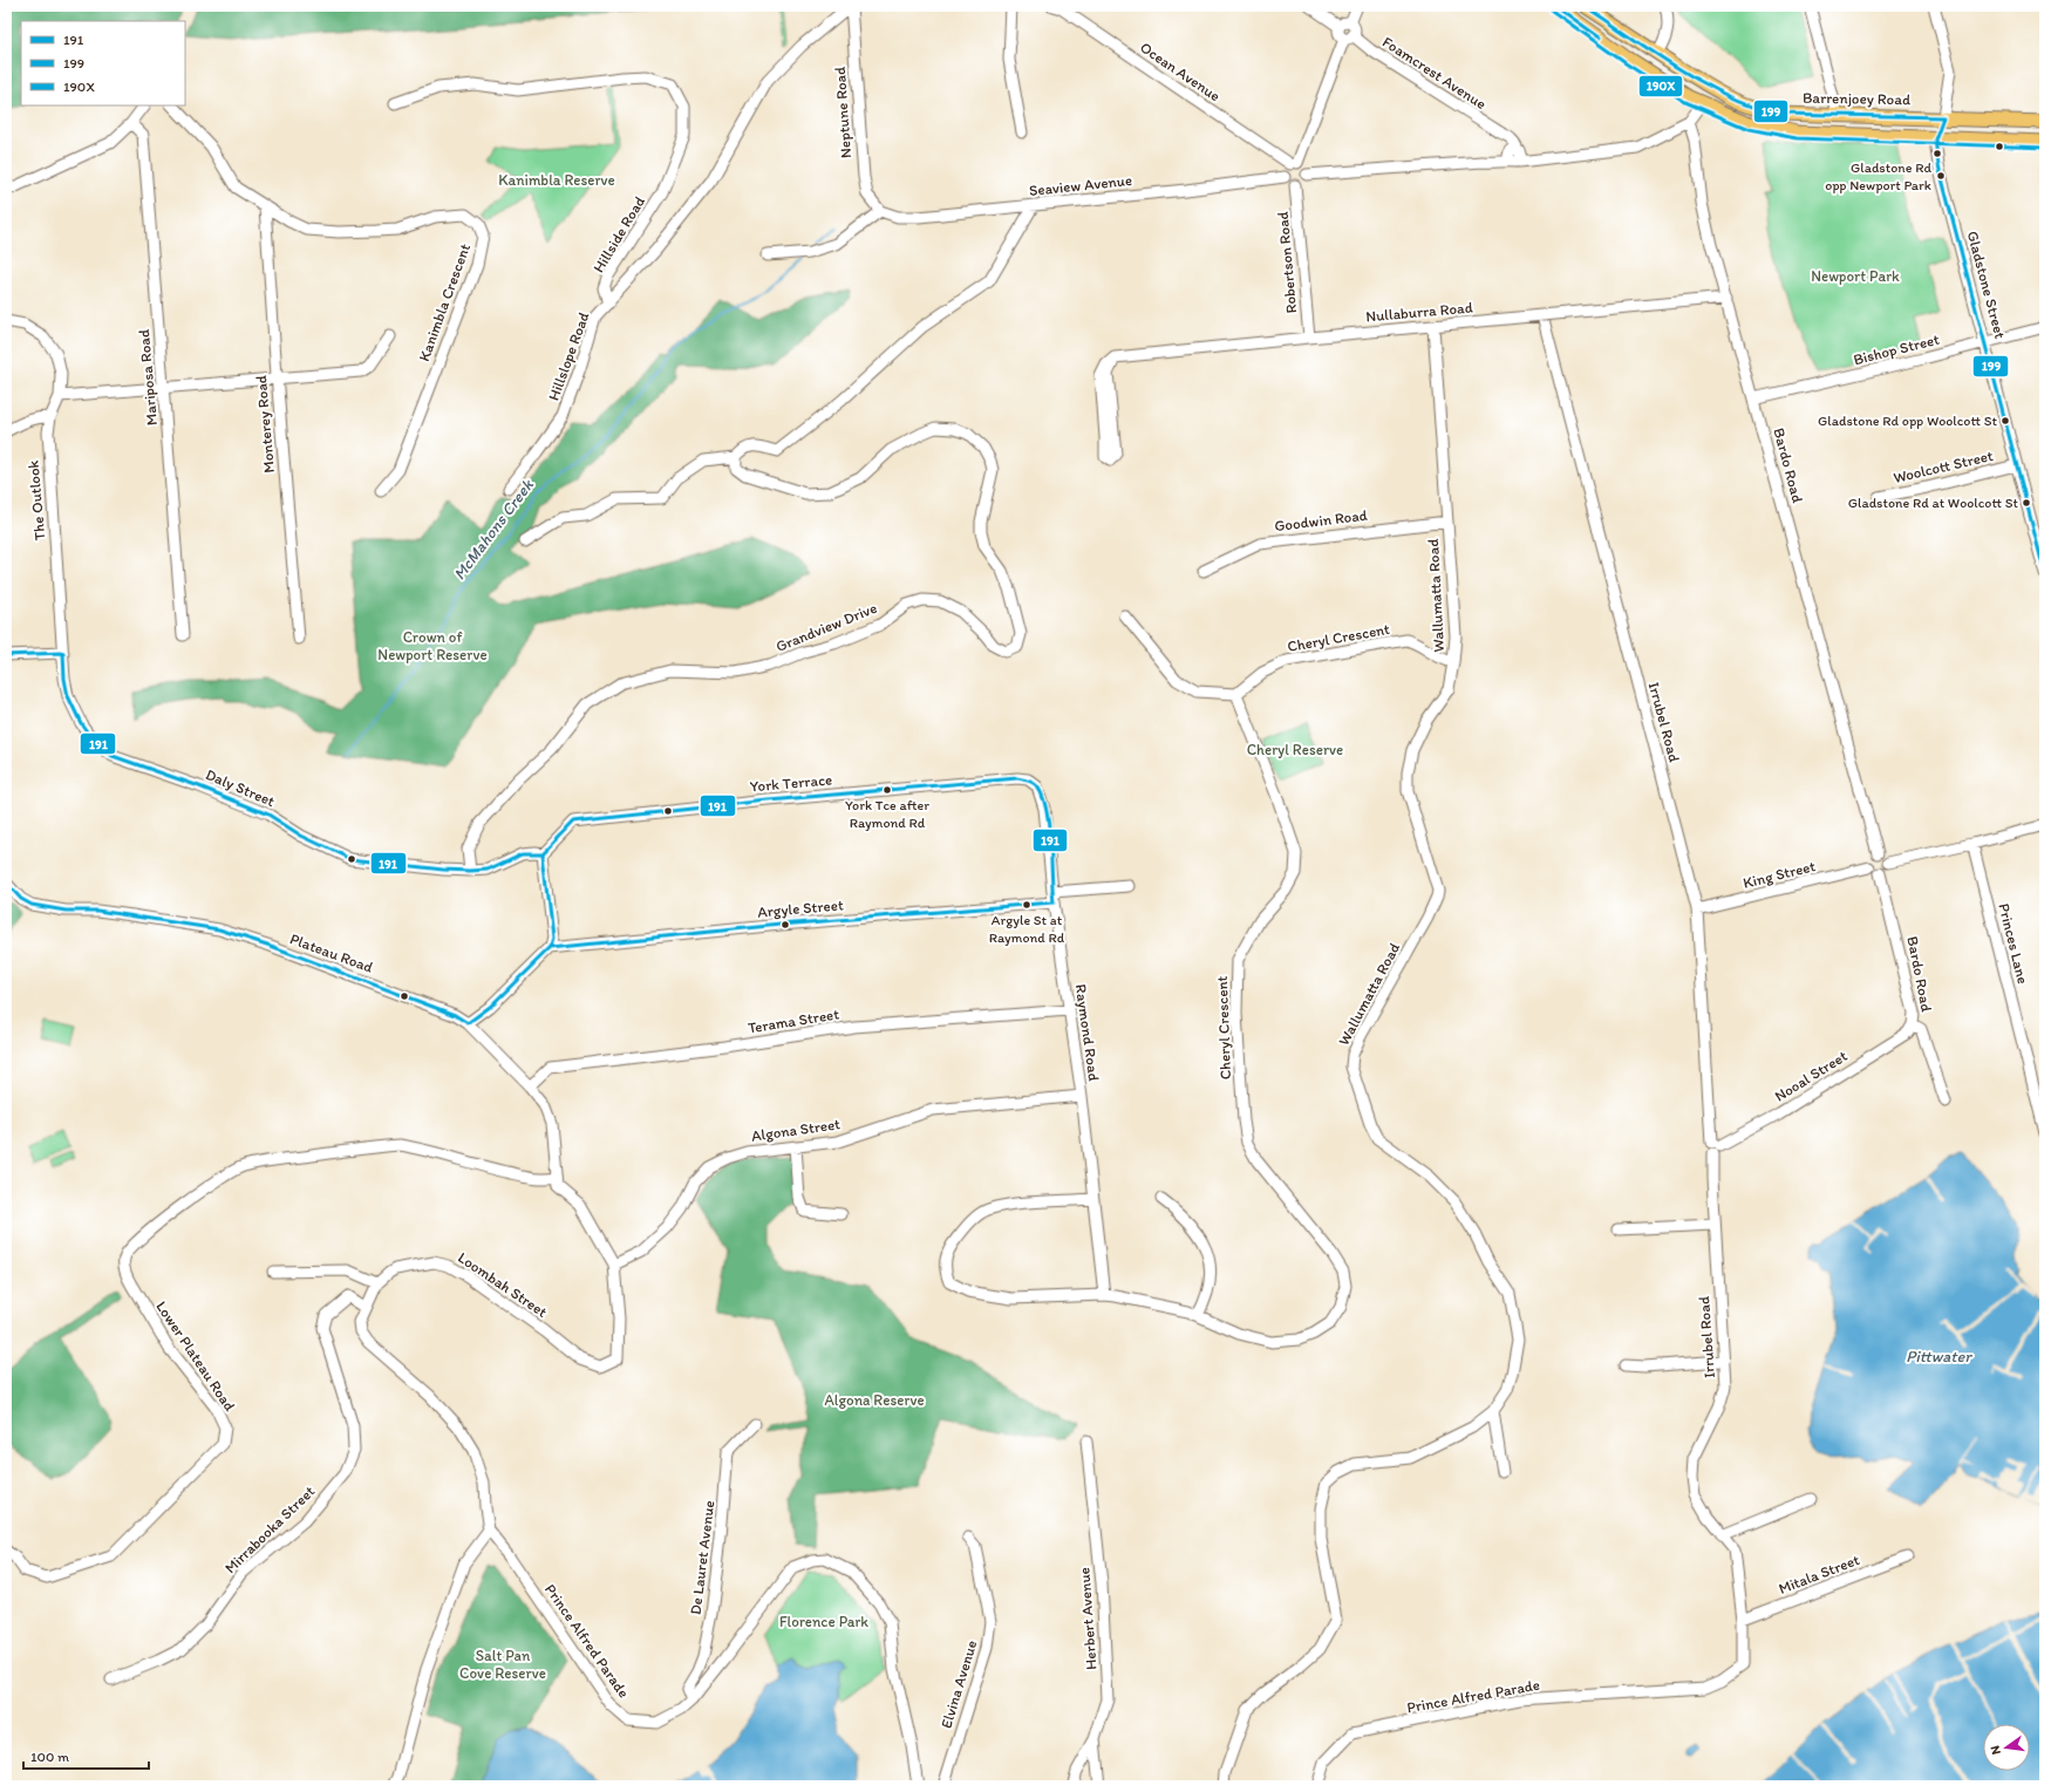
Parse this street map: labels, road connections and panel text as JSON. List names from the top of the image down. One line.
{"streets":{"main road":["Barrenjoey Road"],"street":["Ocean Avenue","Foamcrest Avenue","Neptune Road","Seaview Avenue","Hillside Road","Robertson Road","Gladstone Street","Kanimbla Crescent","Nullaburra Road","Bishop Street","Hillslope Road","Mariposa Road","Monterey Road","Bardo Road","Woolcott Street","The Outlook","Goodwin Road","Wallumatta Road","Grandview Drive","Cheryl Crescent","Irrubel Road","York Terrace","Daly Street","King Street","Argyle Street","Princes Lane","Plateau Road","Terama Street","Raymond Road","Nooal Street","Algona Street","Loombah Street","Lower Plateau Road","Mirrabooka Street","De Lauret Avenue","Mitala Street","Herbert Avenue","Prince Alfred Parade","Elvina Avenue"]},"crossings":[["Ocean Avenue","Seaview Avenue"],["Ocean Avenue","Robertson Road"],["Neptune Road","Seaview Avenue"],["Neptune Road","Hillside Road"],["Seaview Avenue","Robertson Road"],["Hillside Road","Hillslope Road"],["Robertson Road","Nullaburra Road"],["Gladstone Street","Bishop Street"],["Gladstone Street","Woolcott Street"],["Kanimbla Crescent","Monterey Road"],["Nullaburra Road","Bardo Road"],["Nullaburra Road","Wallumatta Road"],["Nullaburra Road","Irrubel Road"],["Bishop Street","Bardo Road"],["Bardo Road","King Street"],["Bardo Road","Nooal Street"],["The Outlook","Daly Street"],["Goodwin Road","Wallumatta Road"],["Wallumatta Road","Cheryl Crescent"],["Grandview Drive","Daly Street"],["Cheryl Crescent","Raymond Road"],["Irrubel Road","King Street"],["Irrubel Road","Nooal Street"],["Irrubel Road","Mitala Street"],["Irrubel Road","Prince Alfred Parade"],["York Terrace","Raymond Road"],["Argyle Street","Raymond Road"],["Plateau Road","Terama Street"],["Plateau Road","Loombah Street"],["Plateau Road","Lower Plateau Road"],["Terama Street","Raymond Road"],["Raymond Road","Algona Street"],["Algona Street","Loombah Street"],["Loombah Street","Lower Plateau Road"],["Loombah Street","Mirrabooka Street"],["Loombah Street","Prince Alfred Parade"],["De Lauret Avenue","Prince Alfred Parade"]],"water":["McMahons Creek","Pittwater"],"parks":["Kanimbla Reserve","Newport Park","Crown of Newport Reserve","Cheryl Reserve","Algona Reserve","Florence Park","Salt Pan Cove Reserve"],"places":["Gladstone Rd opp Newport Park","Gladstone Rd opp Woolcott St","Gladstone Rd at Woolcott St","York Tce after Raymond Rd","Argyle St at Raymond Rd"],"lines":["transit line 199","transit line 190X","transit line 191"],"legend":["191","199","190X"],"scale_bar":"100 m","north":"left"}
